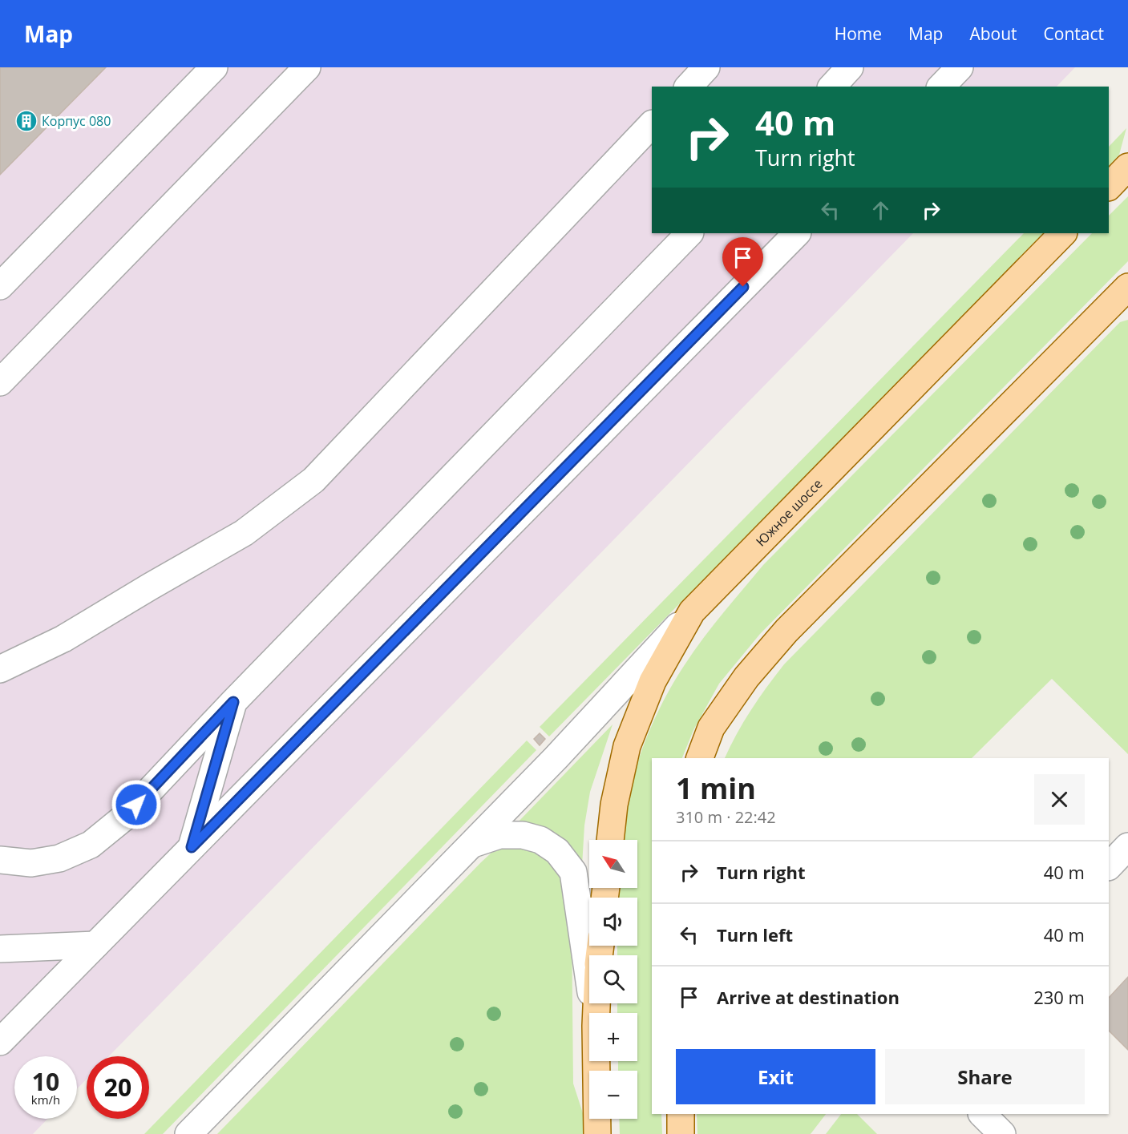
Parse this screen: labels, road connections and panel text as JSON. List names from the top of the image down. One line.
{"streets":{"main road":["Южное шоссе"]},"places":{"building":["Корпус 080"]},"north":"top left","page":{"header":"Map","nav":["Home","Map","About","Contact"],"turn":["40 m","Turn right"],"heading":["1 min","310 m · 22:42"],"map_buttons":["+","−"],"list":[{"name":"Turn right","value":"40 m"},{"name":"Turn left","value":"40 m"},{"name":"Arrive at destination","value":"230 m"}],"buttons":["Exit","Share"],"speed":"10 km/h","limit":"20"}}
